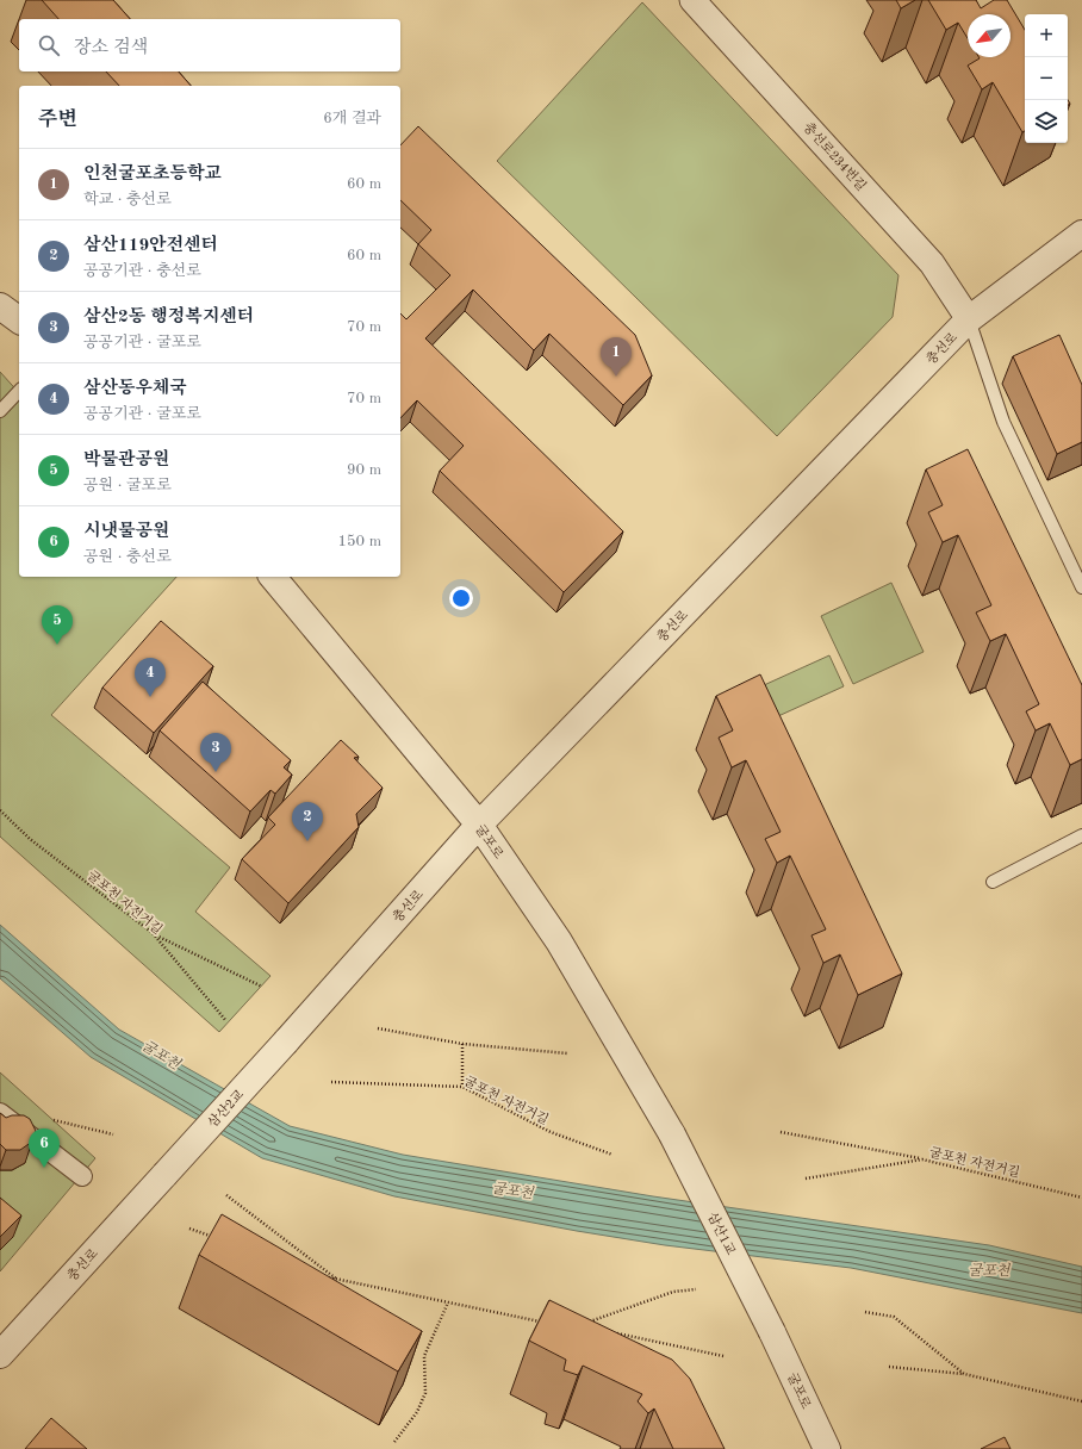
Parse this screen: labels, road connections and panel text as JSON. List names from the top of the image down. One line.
{"streets":{"street":["충선로234번길","충선로","굴포로","삼산2교","삼산1교"],"path":["굴포천 자전거길"]},"crossings":[["충선로234번길","충선로"],["충선로","굴포로"],["충선로","삼산2교"],["굴포로","삼산1교"]],"water":["굴포천"],"north":"bottom left","page":{"map_buttons":["+","−"],"search":"장소 검색","heading":["주변","6개 결과"],"list":[{"mark":"1","name":"인천굴포초등학교","note":"학교 · 충선로","value":"60 m"},{"mark":"2","name":"삼산119안전센터","note":"공공기관 · 충선로","value":"60 m"},{"mark":"3","name":"삼산2동 행정복지센터","note":"공공기관 · 굴포로","value":"70 m"},{"mark":"4","name":"삼산동우체국","note":"공공기관 · 굴포로","value":"70 m"},{"mark":"5","name":"박물관공원","note":"공원 · 굴포로","value":"90 m"},{"mark":"6","name":"시냇물공원","note":"공원 · 충선로","value":"150 m"}],"pins":["1","5","4","3","2","6"]}}
